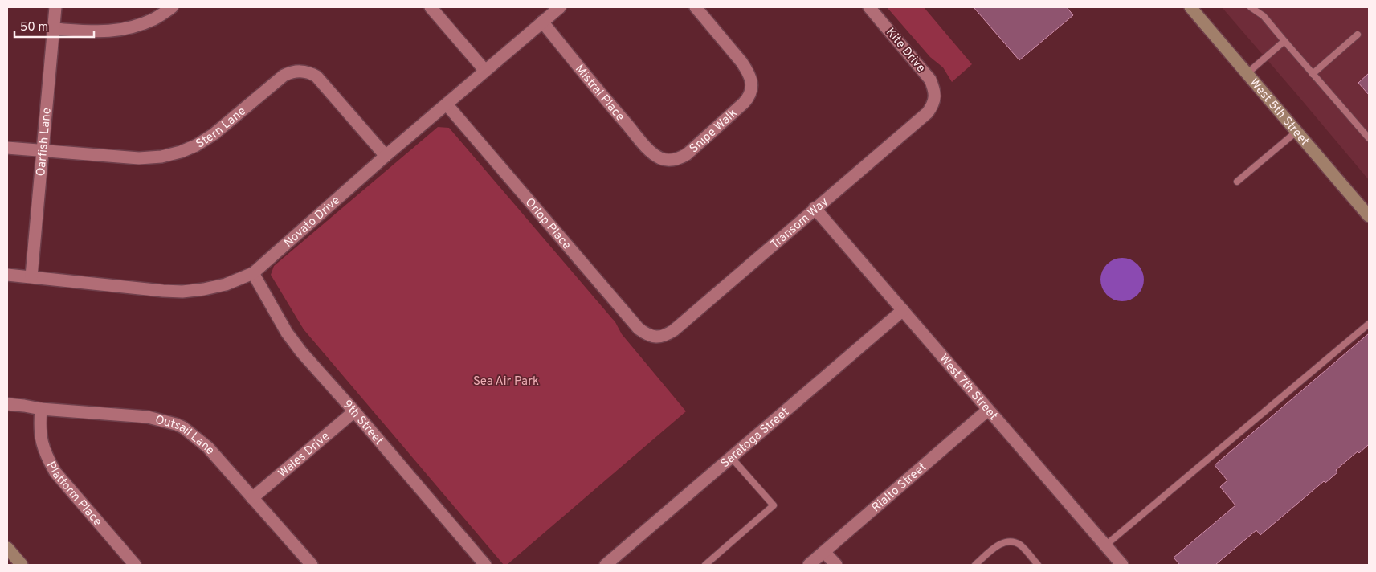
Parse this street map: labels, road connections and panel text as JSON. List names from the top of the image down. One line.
{"streets":{"main road":["West 5th Street"],"street":["Kite Drive","Mistral Place","Stern Lane","Snipe Walk","Oarfish Lane","Novato Drive","Transom Way","Orlop Place","West 7th Street","9th Street","Outsail Lane","Saratoga Street","Wales Drive","Rialto Street","Platform Place"]},"crossings":[["Kite Drive","Transom Way"],["Mistral Place","Snipe Walk"],["Mistral Place","Novato Drive"],["Stern Lane","Oarfish Lane"],["Stern Lane","Novato Drive"],["Oarfish Lane","Novato Drive"],["Novato Drive","Orlop Place"],["Novato Drive","9th Street"],["Transom Way","Orlop Place"],["Transom Way","West 7th Street"],["West 7th Street","Saratoga Street"],["West 7th Street","Rialto Street"],["9th Street","Wales Drive"],["Outsail Lane","Wales Drive"],["Outsail Lane","Platform Place"]],"parks":["Sea Air Park"],"scale_bar":"50 m"}
